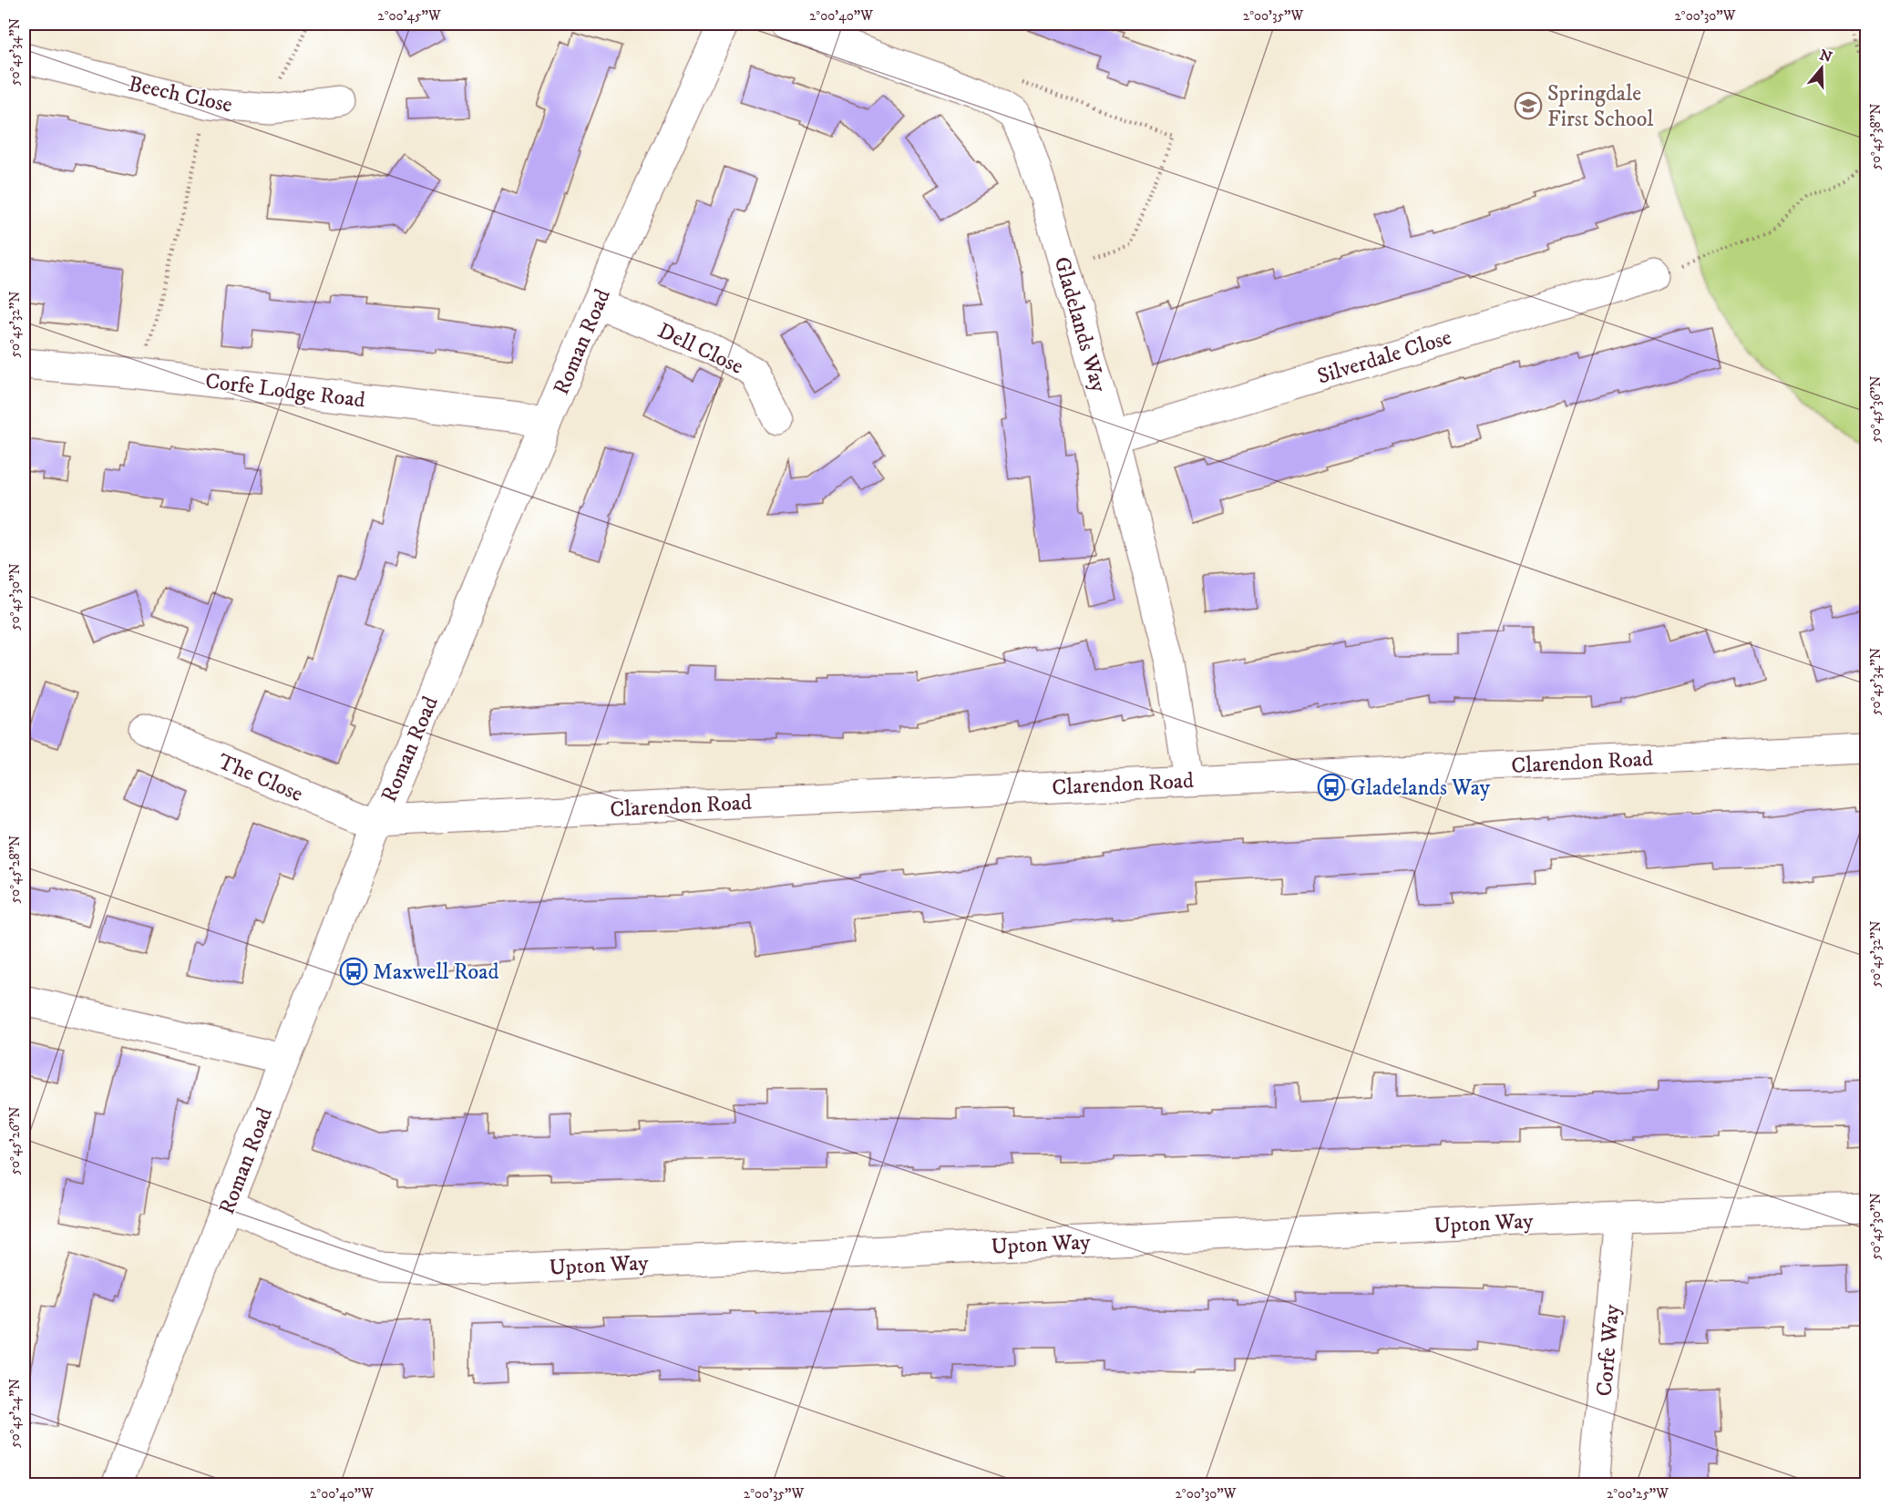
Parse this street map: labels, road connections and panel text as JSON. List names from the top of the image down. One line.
{"streets":{"street":["Beech Close","Gladelands Way","Roman Road","Dell Close","Silverdale Close","Corfe Lodge Road","Clarendon Road","The Close","Upton Way","Corfe Way"]},"crossings":[["Gladelands Way","Silverdale Close"],["Gladelands Way","Clarendon Road"],["Roman Road","Dell Close"],["Roman Road","Corfe Lodge Road"],["Roman Road","Clarendon Road"],["Roman Road","The Close"],["Roman Road","Upton Way"],["Clarendon Road","The Close"],["Upton Way","Corfe Way"]],"places":{"school or university":["Springdale First School"],"bus stop":["Gladelands Way","Maxwell Road"]},"north":"top","coordinates":["2°00'45\"W","2°00'40\"W","2°00'35\"W","2°00'30\"W","50°45'34\"N","50°45'38\"N","50°45'32\"N","50°45'36\"N","50°45'30\"N","50°45'28\"N","50°45'26\"N","50°45'24\"N","2°00'25\"W"]}
